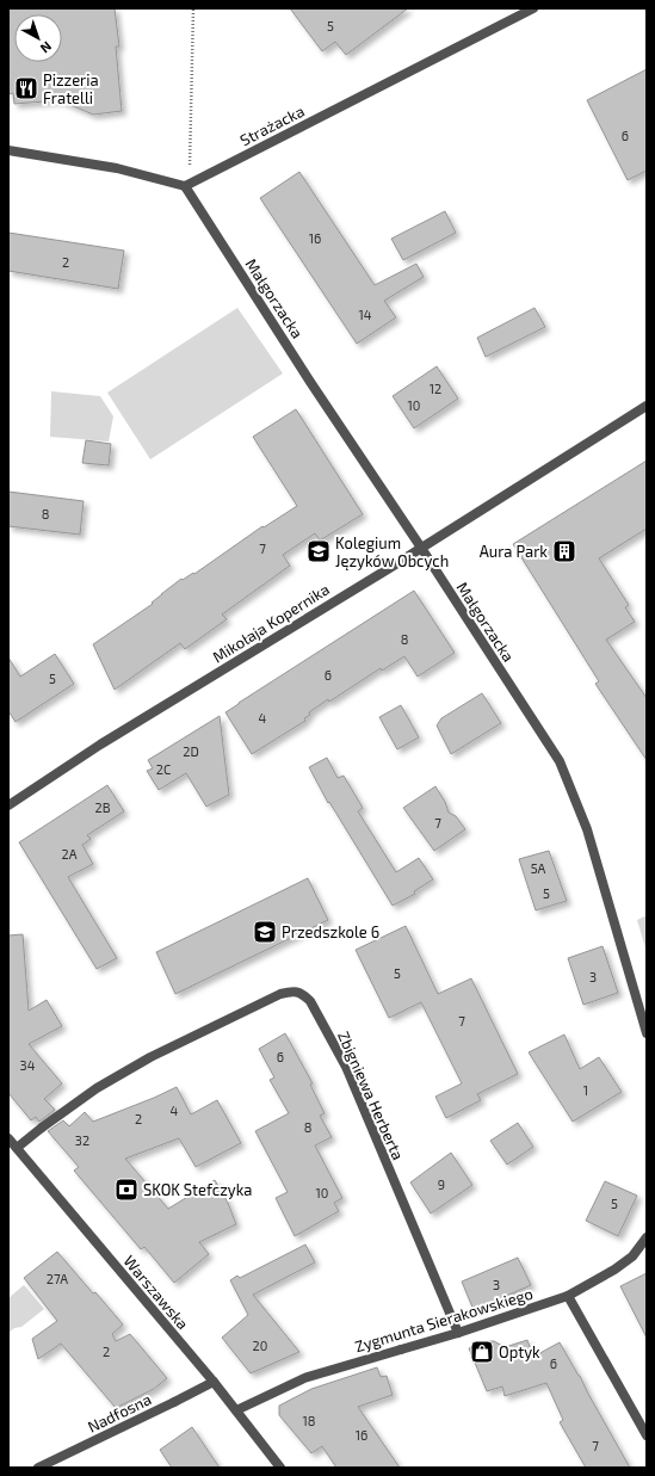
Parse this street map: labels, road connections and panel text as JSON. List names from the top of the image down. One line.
{"streets":{"street":["Strażacka","Małgorzacka","Mikołaja Kopernika","Zbigniewa Herberta","Warszawska","Zygmunta Sierakowskiego","Nadfosna"]},"crossings":[["Strażacka","Małgorzacka"],["Małgorzacka","Mikołaja Kopernika"],["Zbigniewa Herberta","Warszawska"],["Zbigniewa Herberta","Zygmunta Sierakowskiego"],["Warszawska","Zygmunta Sierakowskiego"],["Warszawska","Nadfosna"]],"places":{"restaurant":["Pizzeria Fratelli"],"school or university":["Kolegium Języków Obcych","Przedszkole 6"],"building":["Aura Park"],"bank":["SKOK Stefczyka"],"shop":["Optyk"]},"house_numbers":["5","6","16","2","14","12","10","8","7","8","6","5","4","2D","2C","2B","7","2A","5A","5","5","3","7","6","34","1","4","2","8","32","9","10","5","27A","3","20","2","6","18","16","7"],"north":"bottom right"}
